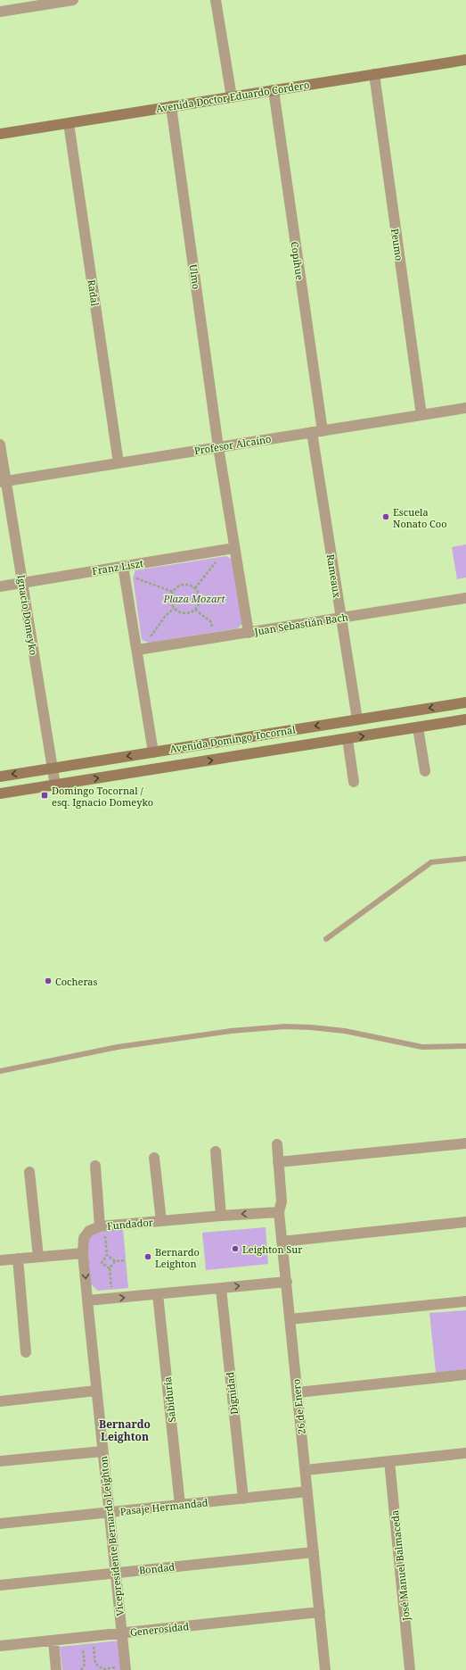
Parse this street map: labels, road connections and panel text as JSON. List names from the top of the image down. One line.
{"streets":{"main road":["Avenida Doctor Eduardo Cordero","Avenida Domingo Tocornal"],"street":["Peumo","Copihue","Ulmo","Radal","Profesor Alcaíno","Franz Liszt","Rameaux","Ignacio Domeyko","Juan Sebastián Bach","Fundador","Dignidad","Sabiduría","26 de Enero","Pasaje Hermandad","Vicepresidente Bernardo Leighton","José Manuel Balmaceda","Bondad","Generosidad"]},"crossings":[["Avenida Doctor Eduardo Cordero","Peumo"],["Avenida Doctor Eduardo Cordero","Copihue"],["Avenida Doctor Eduardo Cordero","Ulmo"],["Avenida Doctor Eduardo Cordero","Radal"],["Peumo","Profesor Alcaíno"],["Copihue","Profesor Alcaíno"],["Copihue","Rameaux"],["Ulmo","Profesor Alcaíno"],["Ulmo","Franz Liszt"],["Ulmo","Juan Sebastián Bach"],["Radal","Profesor Alcaíno"],["Profesor Alcaíno","Rameaux"],["Profesor Alcaíno","Ignacio Domeyko"],["Franz Liszt","Ignacio Domeyko"],["Rameaux","Juan Sebastián Bach"],["Rameaux","Avenida Domingo Tocornal"],["Ignacio Domeyko","Avenida Domingo Tocornal"],["Fundador","26 de Enero"],["Fundador","Vicepresidente Bernardo Leighton"],["Dignidad","Pasaje Hermandad"],["Sabiduría","Pasaje Hermandad"],["26 de Enero","Pasaje Hermandad"],["26 de Enero","Bondad"],["26 de Enero","Generosidad"],["Pasaje Hermandad","Vicepresidente Bernardo Leighton"],["Vicepresidente Bernardo Leighton","Bondad"],["Vicepresidente Bernardo Leighton","Generosidad"]],"districts":["Bernardo Leighton"],"parks":["Plaza Mozart"],"places":{"other":["Escuela Nonato Coo","Cocheras","Leighton Sur","Bernardo Leighton"],"transit":["Domingo Tocornal / esq. Ignacio Domeyko"]}}
